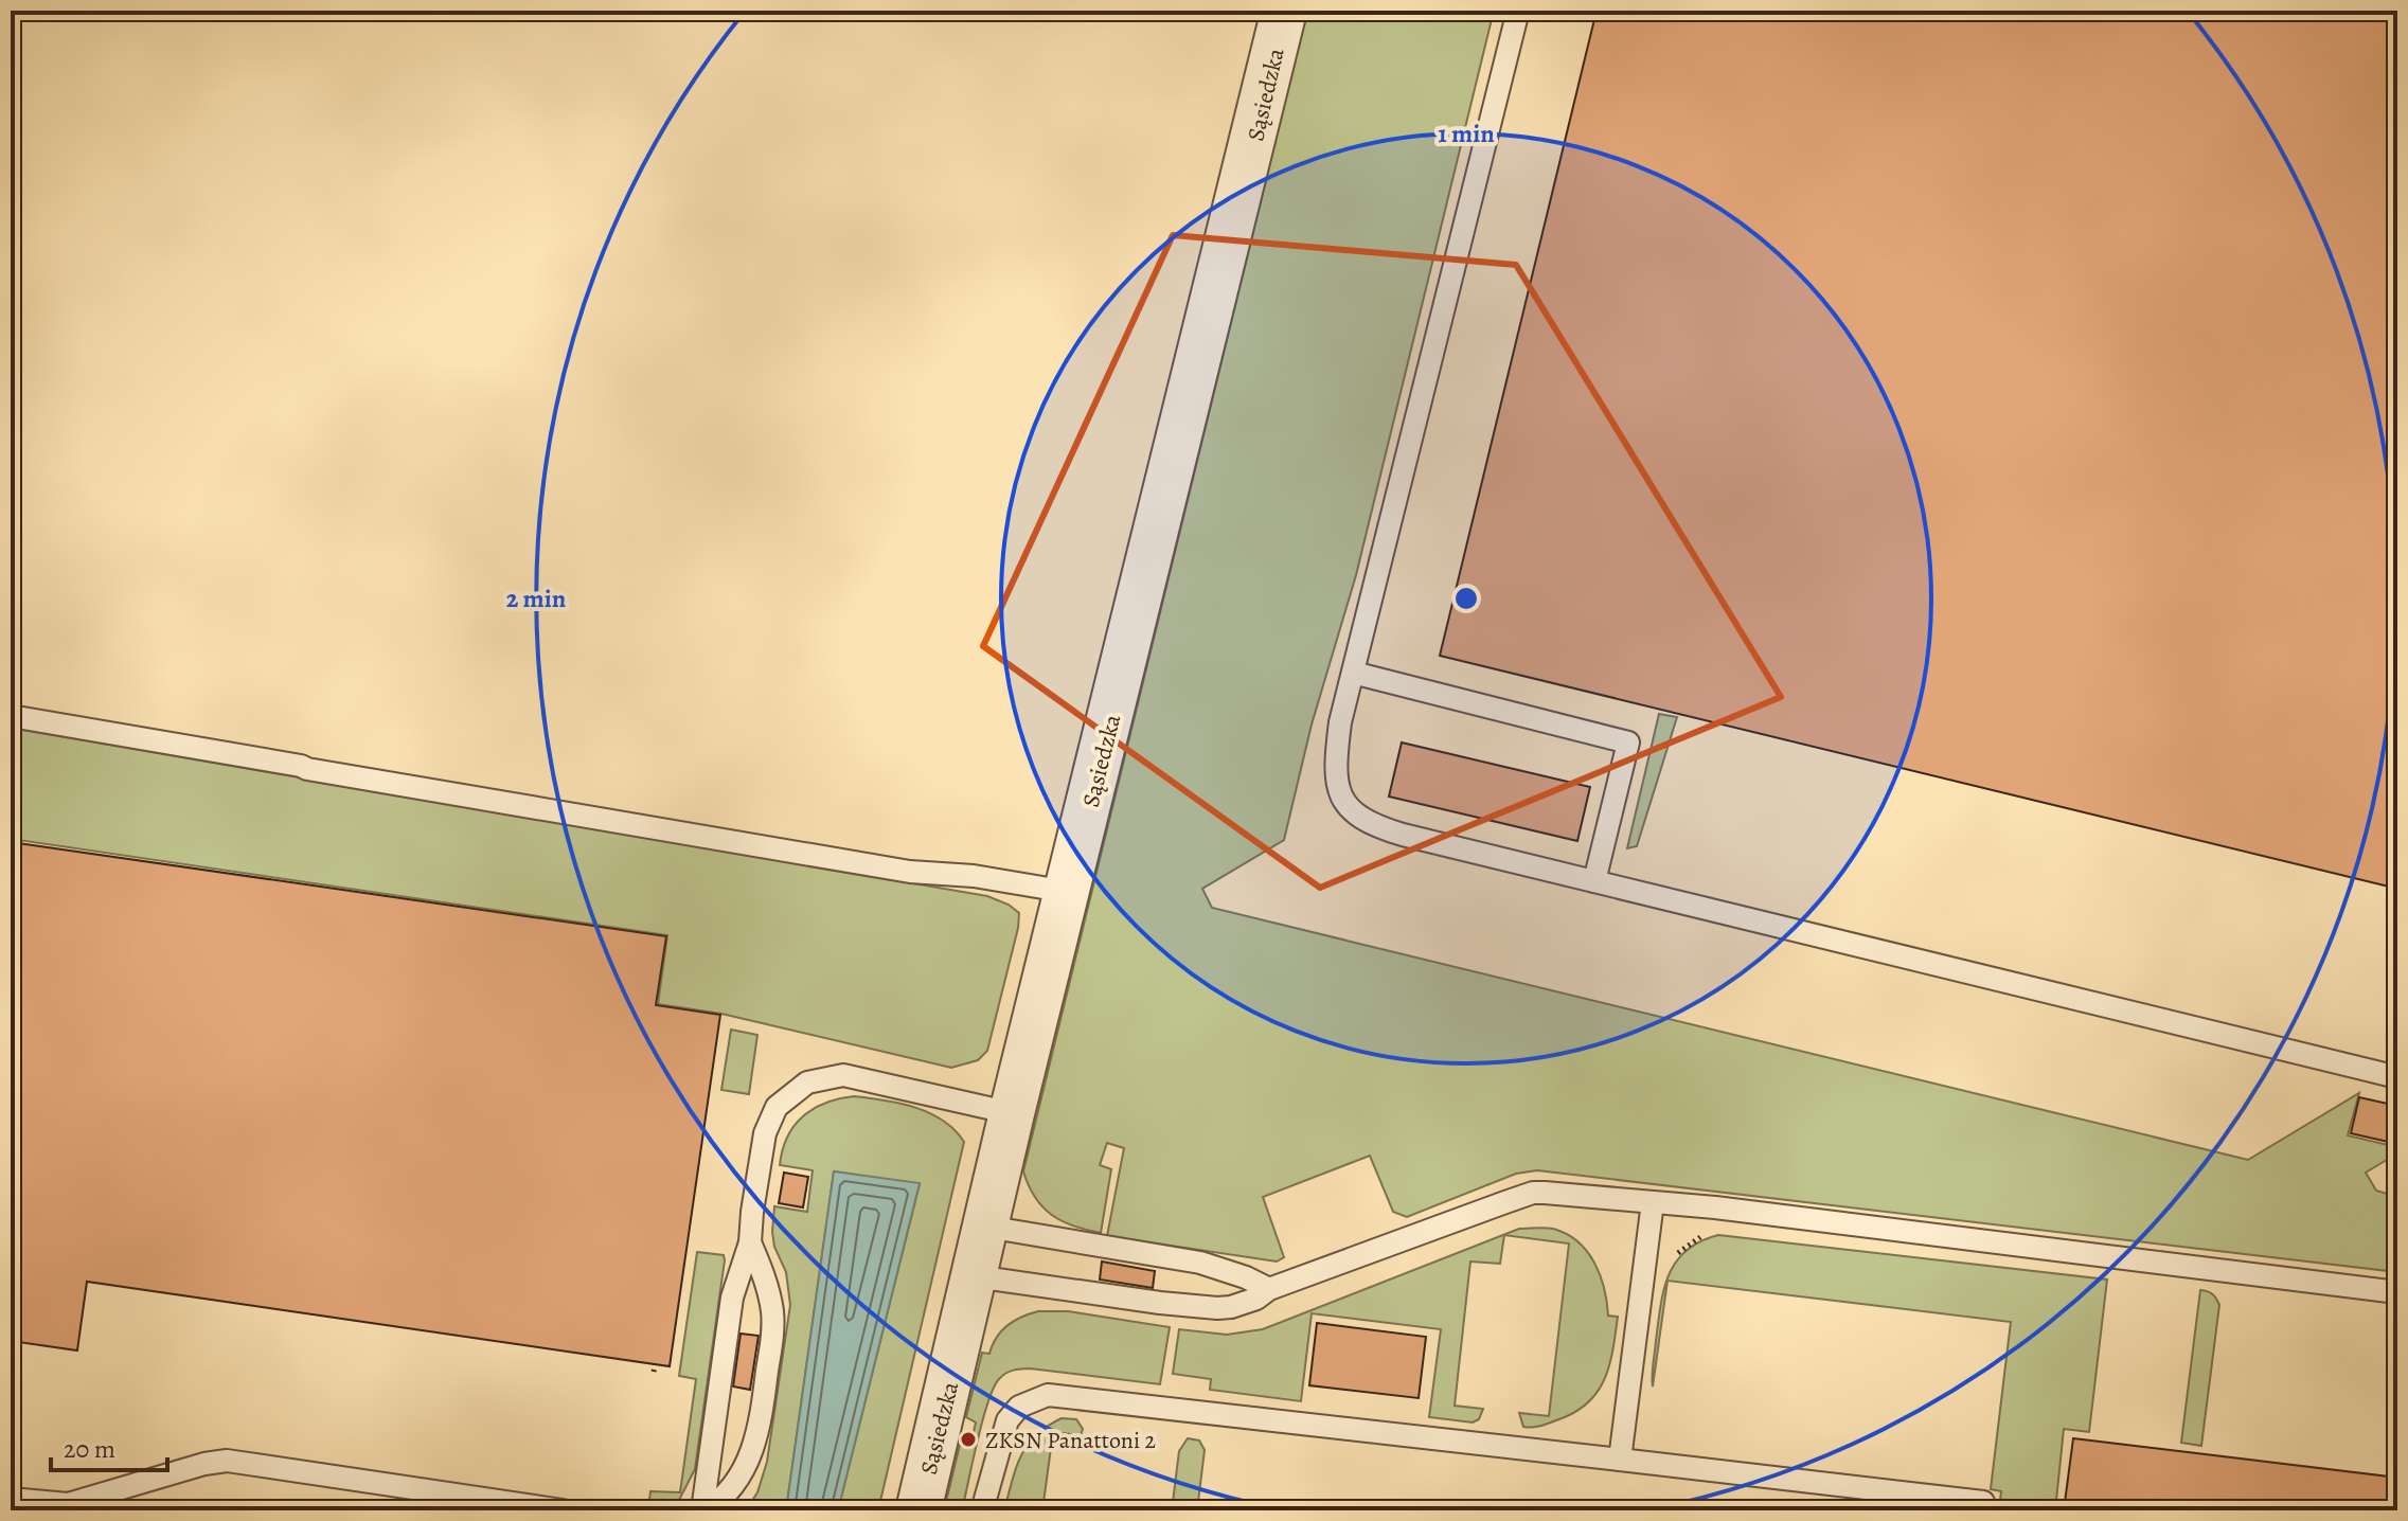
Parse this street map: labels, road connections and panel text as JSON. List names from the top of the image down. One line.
{"streets":{"street":["Sąsiedzka"]},"places":["ZKSN Panattoni 2"],"scale_bar":"20 m","rings":["1 min","2 min"]}
